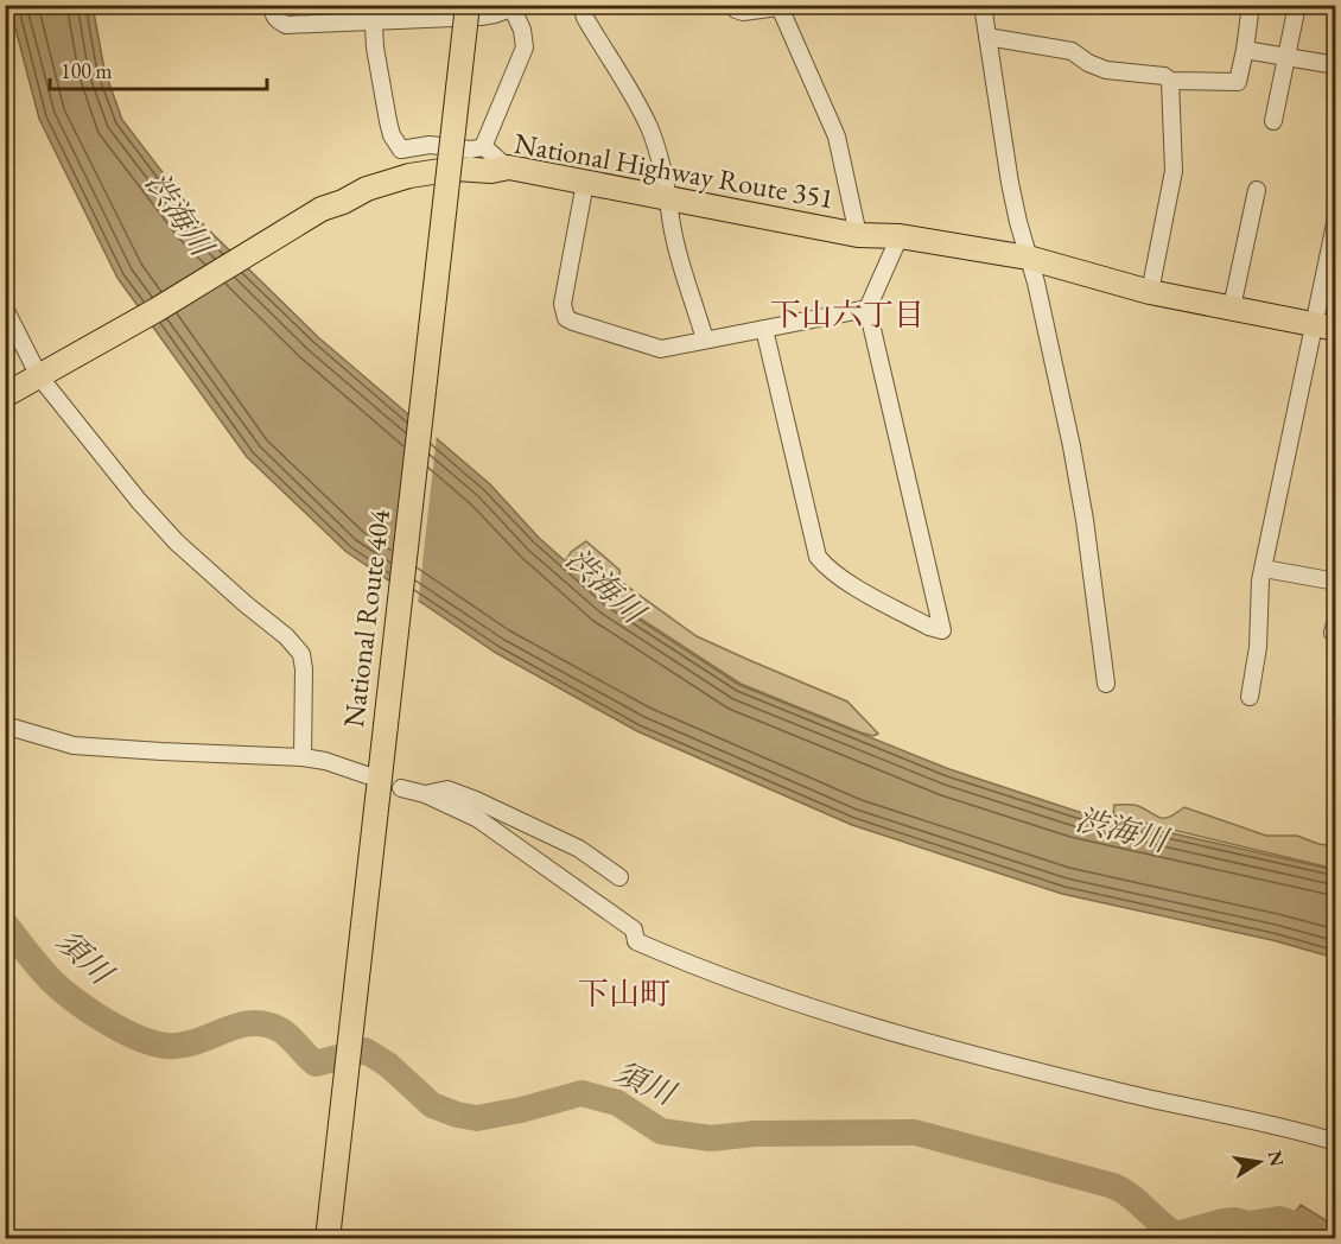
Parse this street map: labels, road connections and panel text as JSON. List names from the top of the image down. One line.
{"streets":{"highway":["National Highway Route 351","National Route 404"]},"districts":["下山六丁目","下山町"],"water":["渋海川","須川"],"scale_bar":"100 m","north":"right"}
